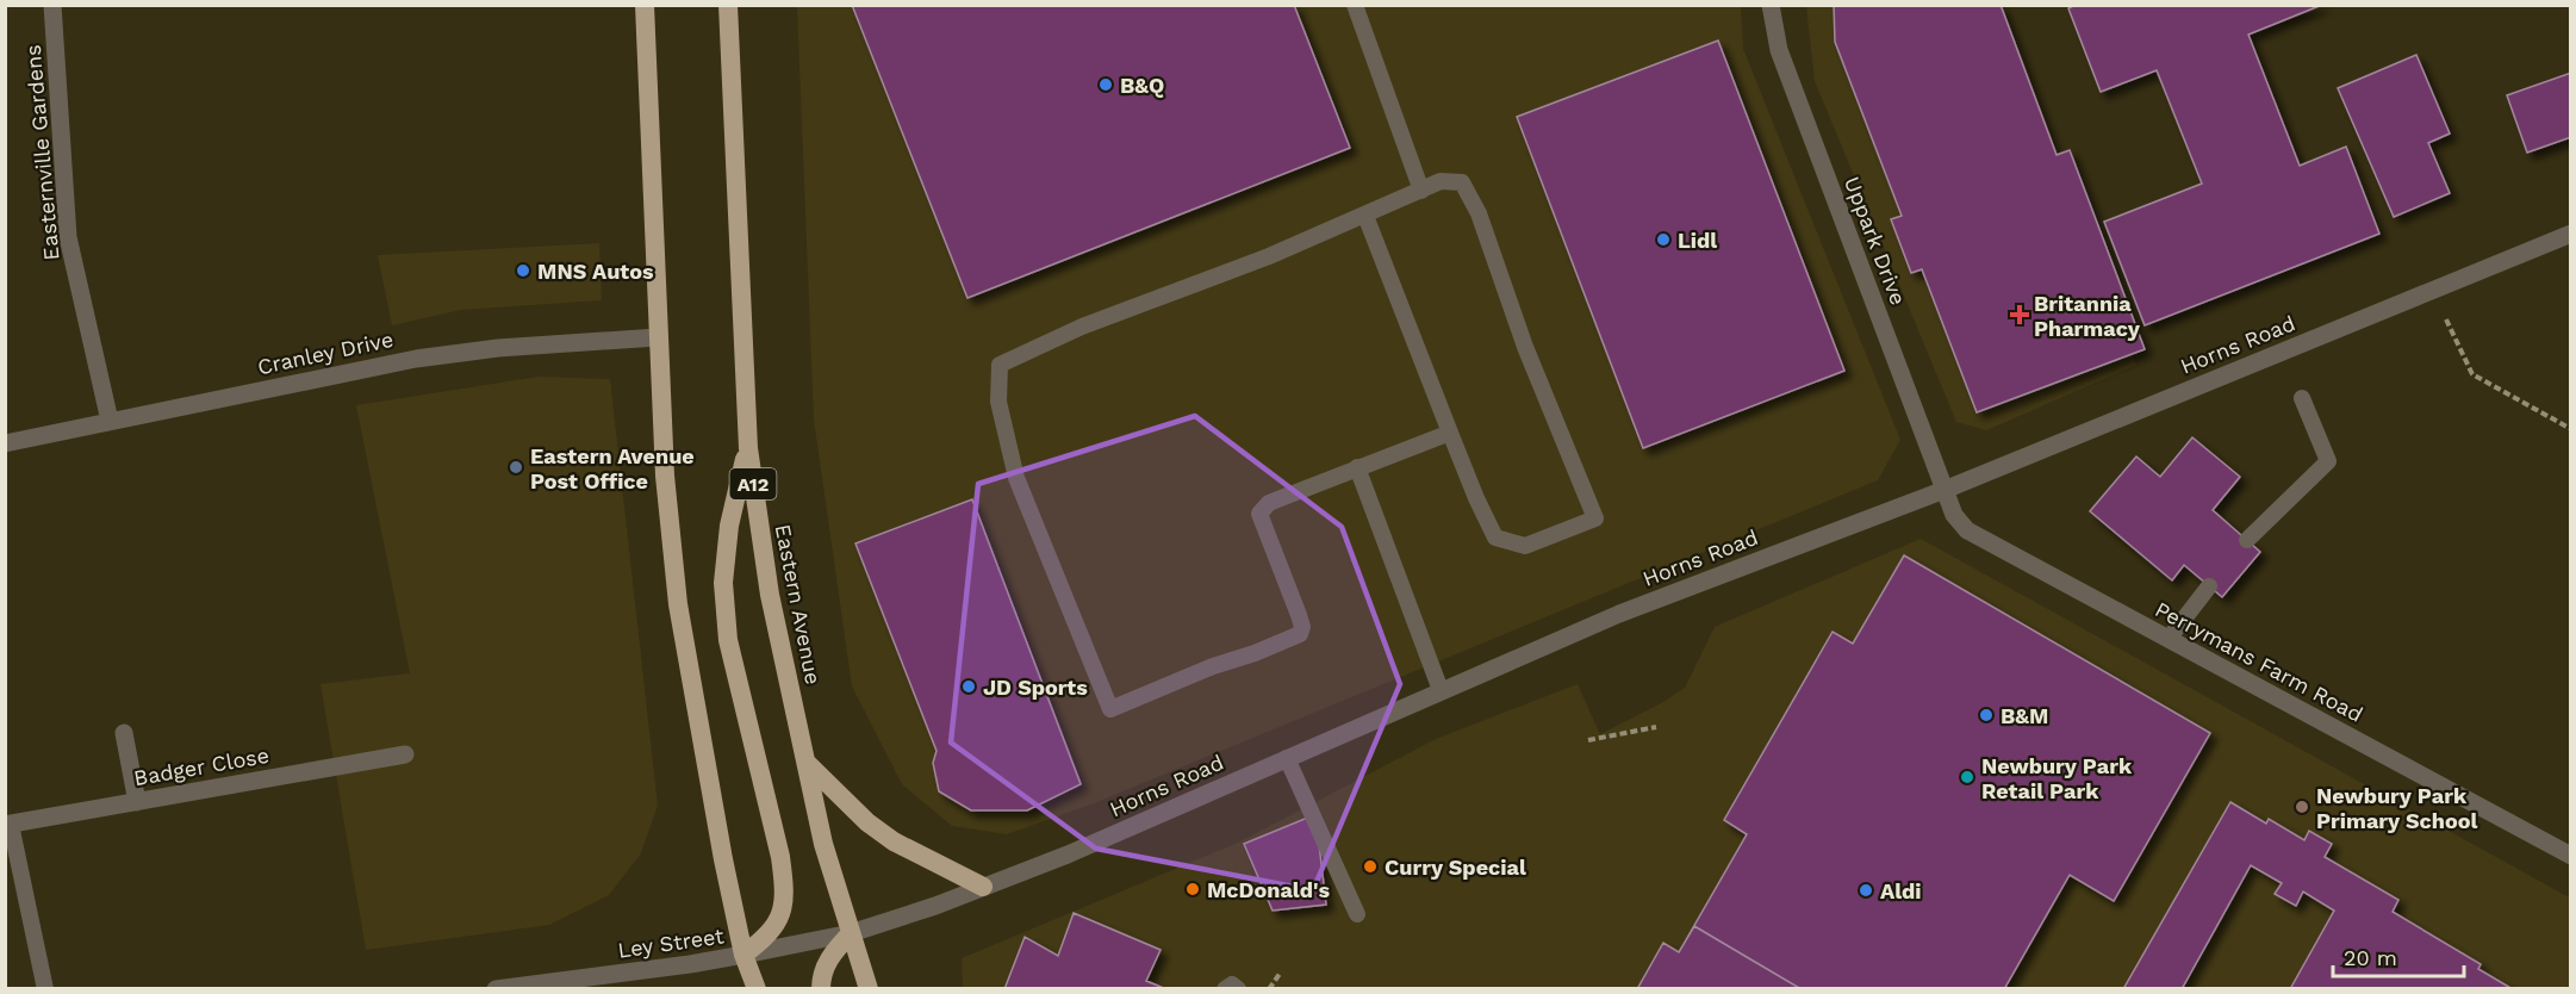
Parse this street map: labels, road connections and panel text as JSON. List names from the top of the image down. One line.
{"streets":{"highway":["A12","Eastern Avenue"],"street":["Easternville Gardens","Uppark Drive","Horns Road","Cranley Drive","Perrymans Farm Road","Badger Close","Ley Street"]},"crossings":[["Easternville Gardens","Cranley Drive"],["Uppark Drive","Horns Road"],["Uppark Drive","Perrymans Farm Road"],["Horns Road","Eastern Avenue"],["Horns Road","Perrymans Farm Road"],["Horns Road","Ley Street"],["Eastern Avenue","Ley Street"]],"places":{"other":["B&Q","Lidl","MNS Autos","Eastern Avenue Post Office","JD Sports","B&M","Newbury Park Retail Park","Newbury Park Primary School","Curry Special","McDonald's","Aldi"],"health":["Britannia Pharmacy"]},"scale_bar":"20 m"}
